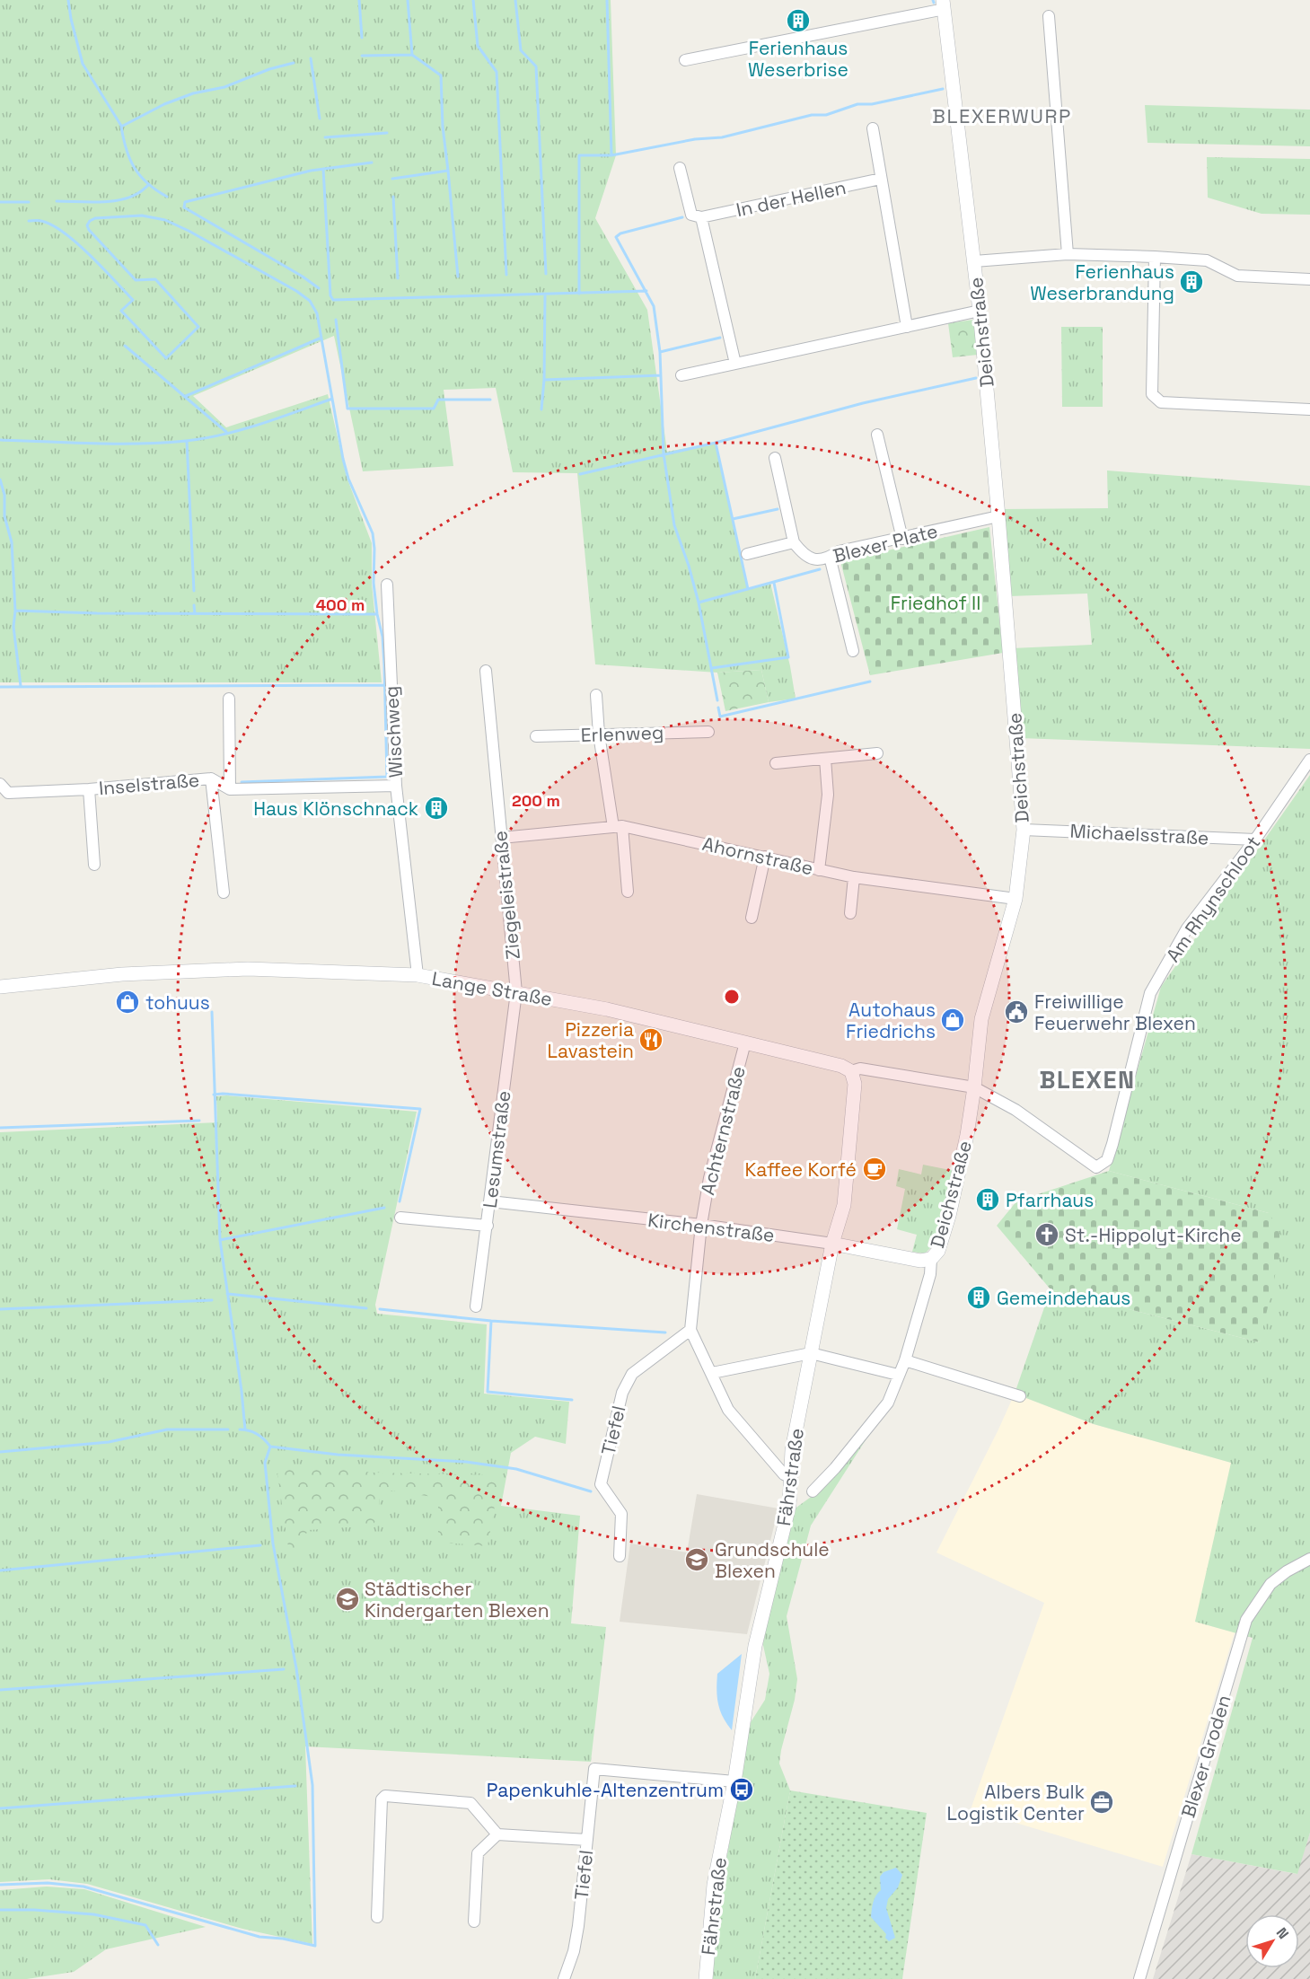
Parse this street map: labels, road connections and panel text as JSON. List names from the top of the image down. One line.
{"streets":{"street":["In der Hellen","Deichstraße","Blexer Plate","Wischweg","Erlenweg","Inselstraße","Michaelsstraße","Ahornstraße","Ziegeleistraße","Am Rhynschloot","Lange Straße","Achternstraße","Lesumstraße","Kirchenstraße","Tiefel","Fährstraße","Blexer Groden"]},"crossings":[["Deichstraße","Blexer Plate"],["Deichstraße","Michaelsstraße"],["Deichstraße","Ahornstraße"],["Deichstraße","Lange Straße"],["Deichstraße","Kirchenstraße"],["Wischweg","Lange Straße"],["Michaelsstraße","Am Rhynschloot"],["Ahornstraße","Ziegeleistraße"],["Ziegeleistraße","Lange Straße"],["Ziegeleistraße","Lesumstraße"],["Am Rhynschloot","Lange Straße"],["Lange Straße","Achternstraße"],["Lange Straße","Lesumstraße"],["Lange Straße","Fährstraße"],["Achternstraße","Kirchenstraße"],["Achternstraße","Tiefel"],["Lesumstraße","Kirchenstraße"],["Kirchenstraße","Fährstraße"],["Tiefel","Fährstraße"]],"districts":["BLEXERWURP","BLEXEN"],"parks":["Friedhof II"],"places":{"building":["Ferienhaus Weserbrise","Ferienhaus Weserbrandung","Haus Klönschnack","Pfarrhaus","Gemeindehaus"],"shop":["tohuus","Autohaus Friedrichs"],"public building":["Freiwillige Feuerwehr Blexen"],"restaurant":["Pizzeria Lavastein"],"cafe":["Kaffee Korfé"],"church":["St.-Hippolyt-Kirche"],"school or university":["Grundschule Blexen","Städtischer Kindergarten Blexen"],"bus stop":["Papenkuhle-Altenzentrum"],"office":["Albers Bulk Logistik Center"]},"north":"top right","rings":["400 m","200 m"]}
